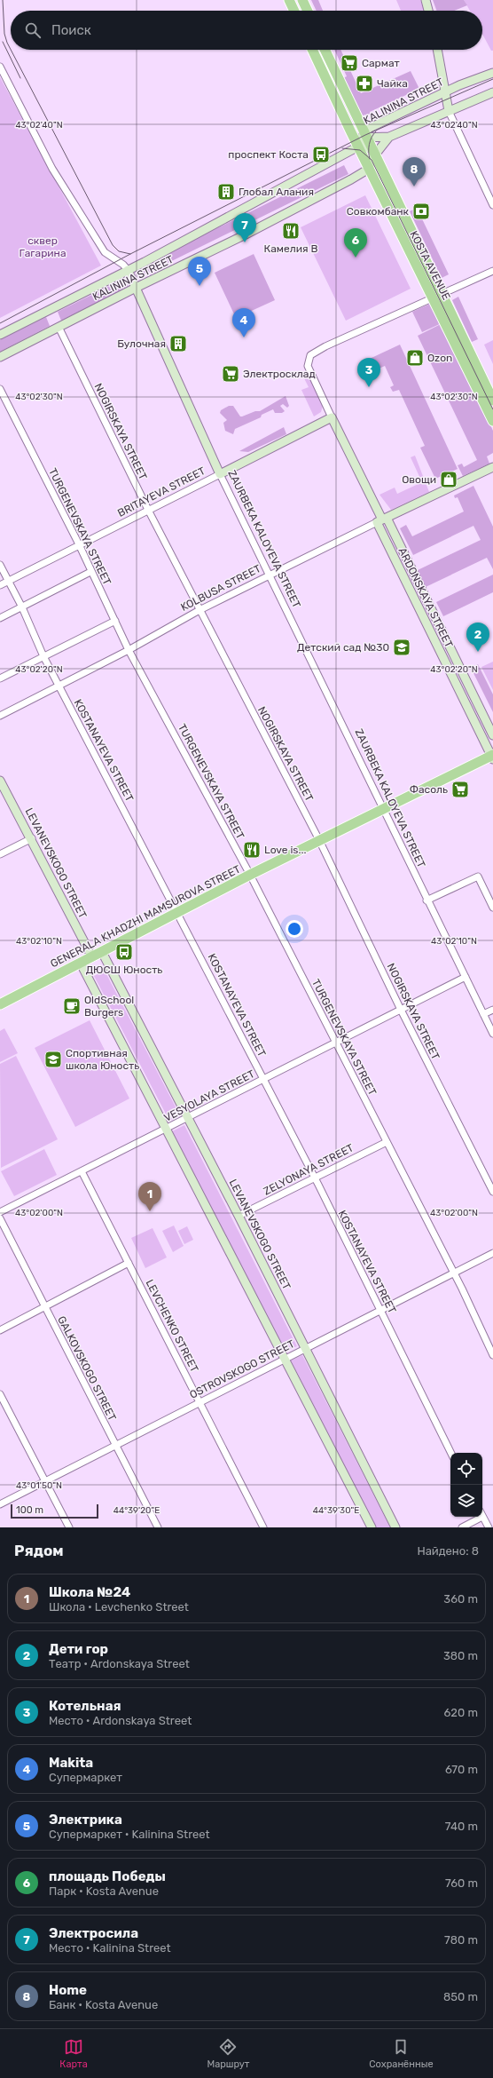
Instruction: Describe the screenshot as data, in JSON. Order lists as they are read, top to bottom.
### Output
{
  "streets": {
    "main road": ["KOSTA AVENUE", "GENERALA KHADZHI MAMSUROVA STREET"],
    "street": [
      "KALININA STREET",
      "NOGIRSKAYA STREET",
      "BRITAYEVA STREET",
      "TURGENEVSKAYA STREET",
      "ZAURBEKA KALOYEVA STREET",
      "KOLBUSA STREET",
      "ARDONSKAYA STREET",
      "KOSTANAYEVA STREET",
      "LEVANEVSKOGO STREET",
      "VESYOLAYA STREET",
      "ZELYONAYA STREET",
      "LEVCHENKO STREET",
      "GALKOVSKOGO STREET",
      "OSTROVSKOGO STREET"
    ]
  },
  "crossings": [
    ["KALININA STREET", "KOSTA AVENUE"],
    ["KALININA STREET", "NOGIRSKAYA STREET"],
    ["KALININA STREET", "ZAURBEKA KALOYEVA STREET"],
    ["KOSTA AVENUE", "ARDONSKAYA STREET"],
    ["NOGIRSKAYA STREET", "BRITAYEVA STREET"],
    ["NOGIRSKAYA STREET", "KOLBUSA STREET"],
    ["NOGIRSKAYA STREET", "GENERALA KHADZHI MAMSUROVA STREET"],
    ["NOGIRSKAYA STREET", "VESYOLAYA STREET"],
    ["BRITAYEVA STREET", "TURGENEVSKAYA STREET"],
    ["BRITAYEVA STREET", "ZAURBEKA KALOYEVA STREET"],
    ["BRITAYEVA STREET", "ARDONSKAYA STREET"],
    ["BRITAYEVA STREET", "KOSTANAYEVA STREET"],
    ["TURGENEVSKAYA STREET", "KOLBUSA STREET"],
    ["TURGENEVSKAYA STREET", "GENERALA KHADZHI MAMSUROVA STREET"],
    ["TURGENEVSKAYA STREET", "VESYOLAYA STREET"],
    ["TURGENEVSKAYA STREET", "ZELYONAYA STREET"],
    ["TURGENEVSKAYA STREET", "OSTROVSKOGO STREET"],
    ["ZAURBEKA KALOYEVA STREET", "KOLBUSA STREET"],
    ["ZAURBEKA KALOYEVA STREET", "GENERALA KHADZHI MAMSUROVA STREET"],
    ["ZAURBEKA KALOYEVA STREET", "VESYOLAYA STREET"],
    ["KOLBUSA STREET", "ARDONSKAYA STREET"],
    ["KOLBUSA STREET", "KOSTANAYEVA STREET"],
    ["ARDONSKAYA STREET", "GENERALA KHADZHI MAMSUROVA STREET"],
    ["KOSTANAYEVA STREET", "GENERALA KHADZHI MAMSUROVA STREET"],
    ["KOSTANAYEVA STREET", "VESYOLAYA STREET"],
    ["KOSTANAYEVA STREET", "ZELYONAYA STREET"],
    ["KOSTANAYEVA STREET", "OSTROVSKOGO STREET"],
    ["LEVANEVSKOGO STREET", "GENERALA KHADZHI MAMSUROVA STREET"],
    ["LEVANEVSKOGO STREET", "VESYOLAYA STREET"],
    ["LEVANEVSKOGO STREET", "ZELYONAYA STREET"],
    ["LEVANEVSKOGO STREET", "OSTROVSKOGO STREET"],
    ["VESYOLAYA STREET", "LEVCHENKO STREET"],
    ["LEVCHENKO STREET", "OSTROVSKOGO STREET"],
    ["GALKOVSKOGO STREET", "OSTROVSKOGO STREET"]
  ],
  "parks": ["сквер Гагарина"],
  "places": {
    "supermarket": ["Сармат", "Электросклад", "Фасоль"],
    "pharmacy": ["Чайка"],
    "bus stop": ["проспект Коста", "ДЮСШ Юность"],
    "building": ["Глобал Алания", "Булочная"],
    "bank": ["Совкомбанк"],
    "restaurant": ["Камелия В", "Love is..."],
    "shop": ["Ozon", "Овощи"],
    "school or university": ["Детский сад №30", "Спортивная школа Юность"],
    "cafe": ["OldSchool Burgers"]
  },
  "scale_bar": "100 m",
  "page": {
    "search": "Поиск",
    "pins": [
      "8",
      "7",
      "6",
      "5",
      "4",
      "3",
      "2",
      "1"
    ],
    "scale": "100 m",
    "heading": ["Рядом", "Найдено: 8"],
    "list": [
      {
        "mark": "1",
        "name": "Школа №24",
        "note": "Школа · Levchenko Street",
        "value": "360 m"
      },
      {
        "mark": "2",
        "name": "Дети гор",
        "note": "Театр · Ardonskaya Street",
        "value": "380 m"
      },
      {
        "mark": "3",
        "name": "Котельная",
        "note": "Место · Ardonskaya Street",
        "value": "620 m"
      },
      {
        "mark": "4",
        "name": "Makita",
        "note": "Супермаркет",
        "value": "670 m"
      },
      {
        "mark": "5",
        "name": "Электрика",
        "note": "Супермаркет · Kalinina Street",
        "value": "740 m"
      },
      {
        "mark": "6",
        "name": "площадь Победы",
        "note": "Парк · Kosta Avenue",
        "value": "760 m"
      },
      {
        "mark": "7",
        "name": "Электросила",
        "note": "Место · Kalinina Street",
        "value": "780 m"
      },
      {
        "mark": "8",
        "name": "Home",
        "note": "Банк · Kosta Avenue",
        "value": "850 m"
      }
    ],
    "nav": ["Карта", "Маршрут", "Сохранённые"]
  },
  "coordinates": [
    "43°02'40\"N",
    "43°02'30\"N",
    "43°02'20\"N",
    "43°02'10\"N",
    "43°02'00\"N",
    "43°01'50\"N",
    "44°39'20\"E",
    "44°39'30\"E"
  ]
}
